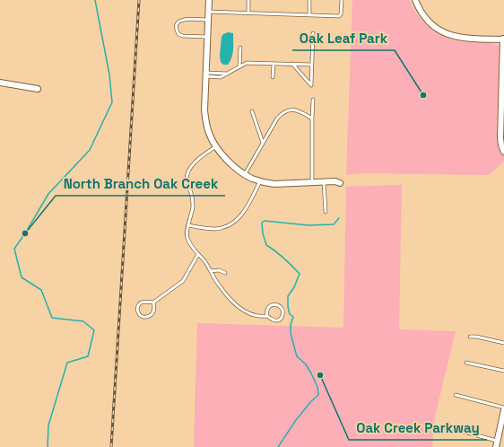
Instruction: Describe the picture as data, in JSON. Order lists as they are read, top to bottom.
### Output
{
  "places": ["Oak Leaf Park", "North Branch Oak Creek", "Oak Creek Parkway"]
}
